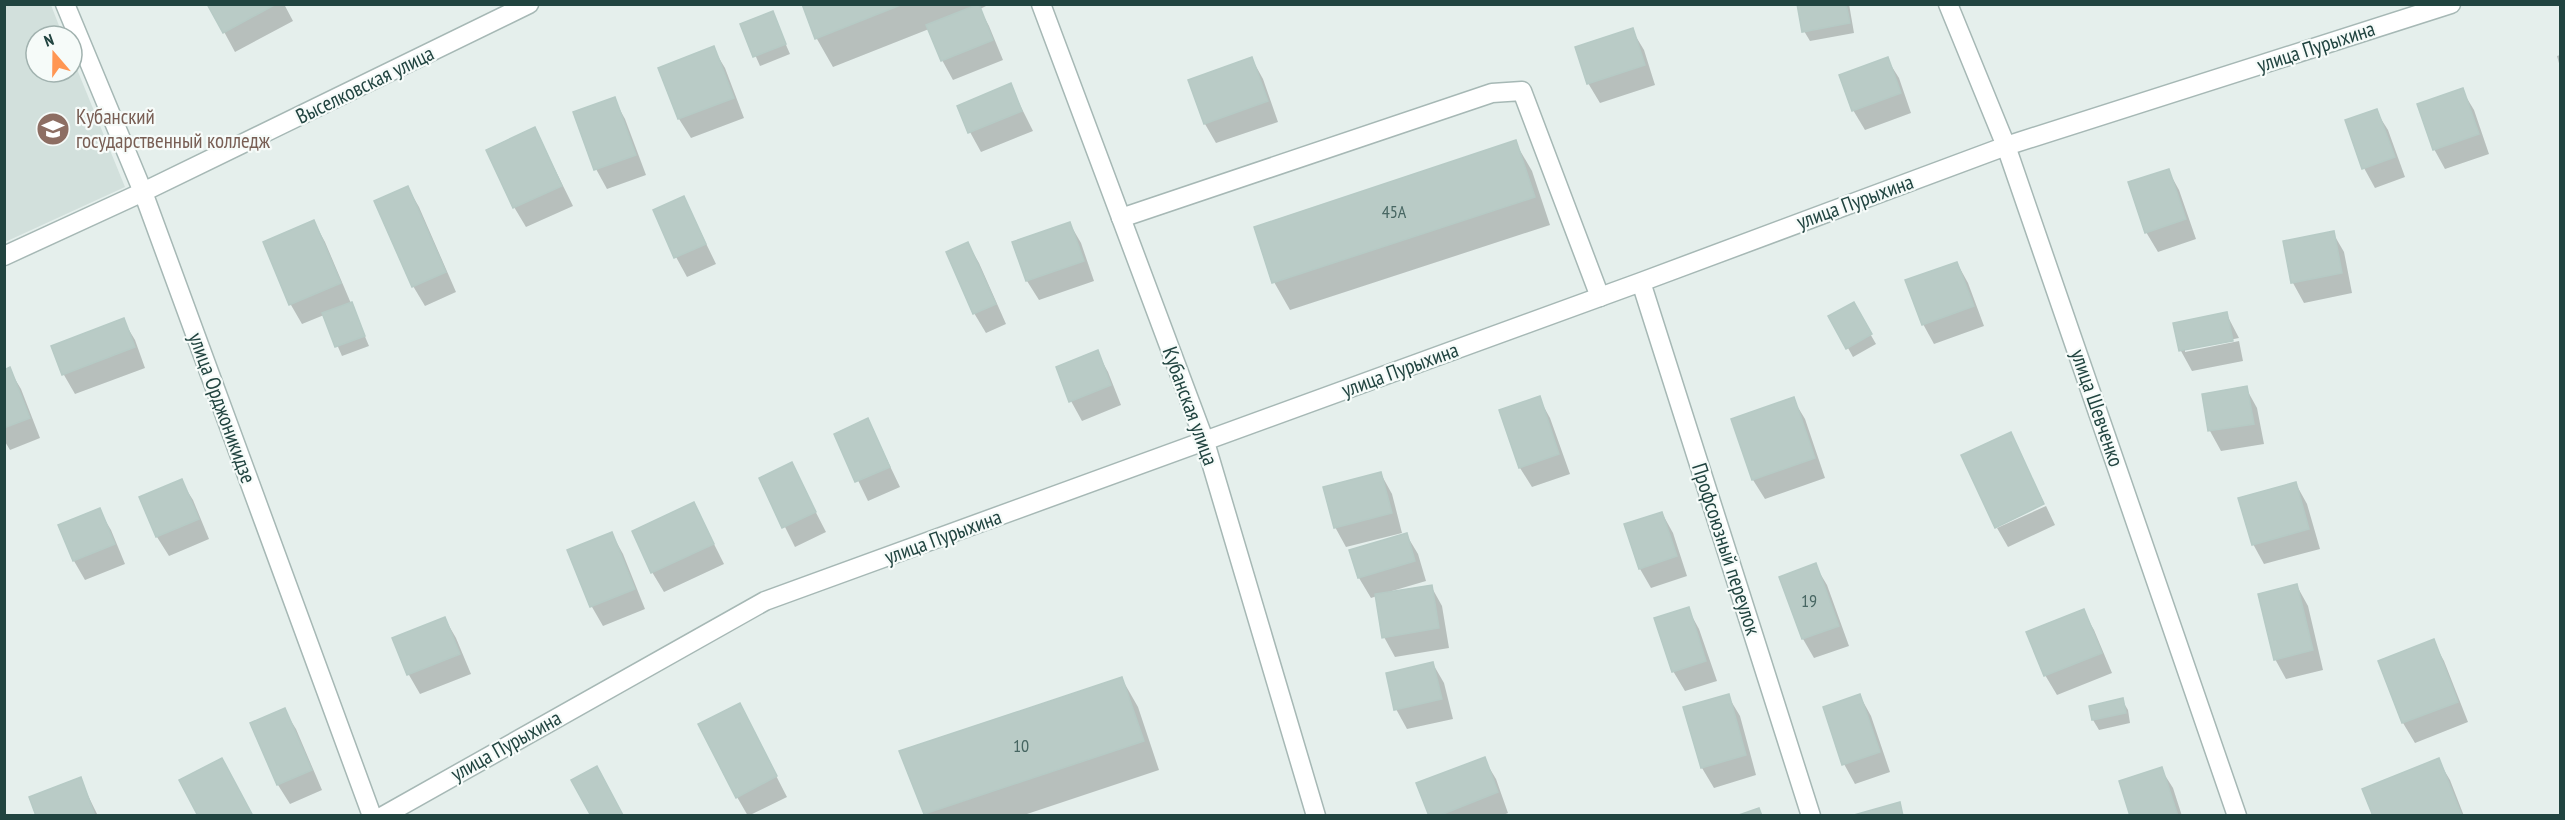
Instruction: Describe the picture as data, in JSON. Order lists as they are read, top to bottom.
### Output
{
  "streets": {
    "street": [
      "улица Пурыхина",
      "Выселковская улица",
      "Кубанская улица",
      "улица Орджоникидзе",
      "улица Шевченко",
      "Профсоюзный переулок"
    ]
  },
  "crossings": [
    ["улица Пурыхина", "Кубанская улица"],
    ["улица Пурыхина", "улица Шевченко"],
    ["улица Пурыхина", "Профсоюзный переулок"],
    ["Выселковская улица", "улица Орджоникидзе"]
  ],
  "places": {
    "school or university": ["Кубанский государственный колледж"]
  },
  "house_numbers": ["45А", "19", "10"],
  "north": "top"
}
